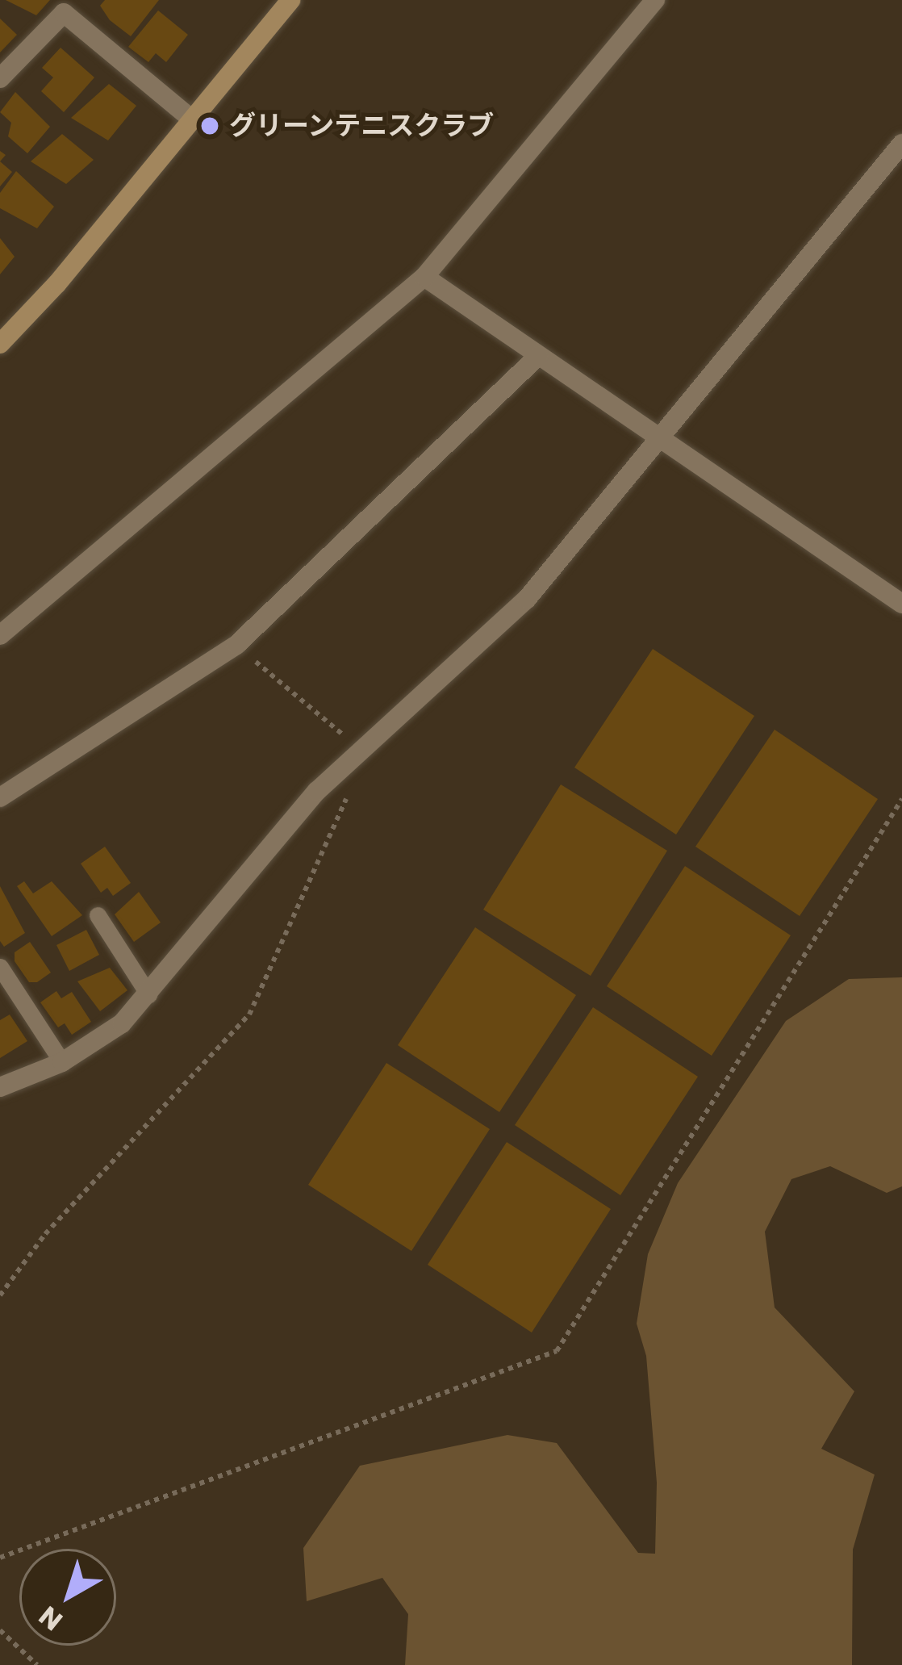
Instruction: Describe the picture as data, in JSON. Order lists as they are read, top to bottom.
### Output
{
  "places": ["グリーンテニスクラブ"],
  "north": "bottom left"
}
